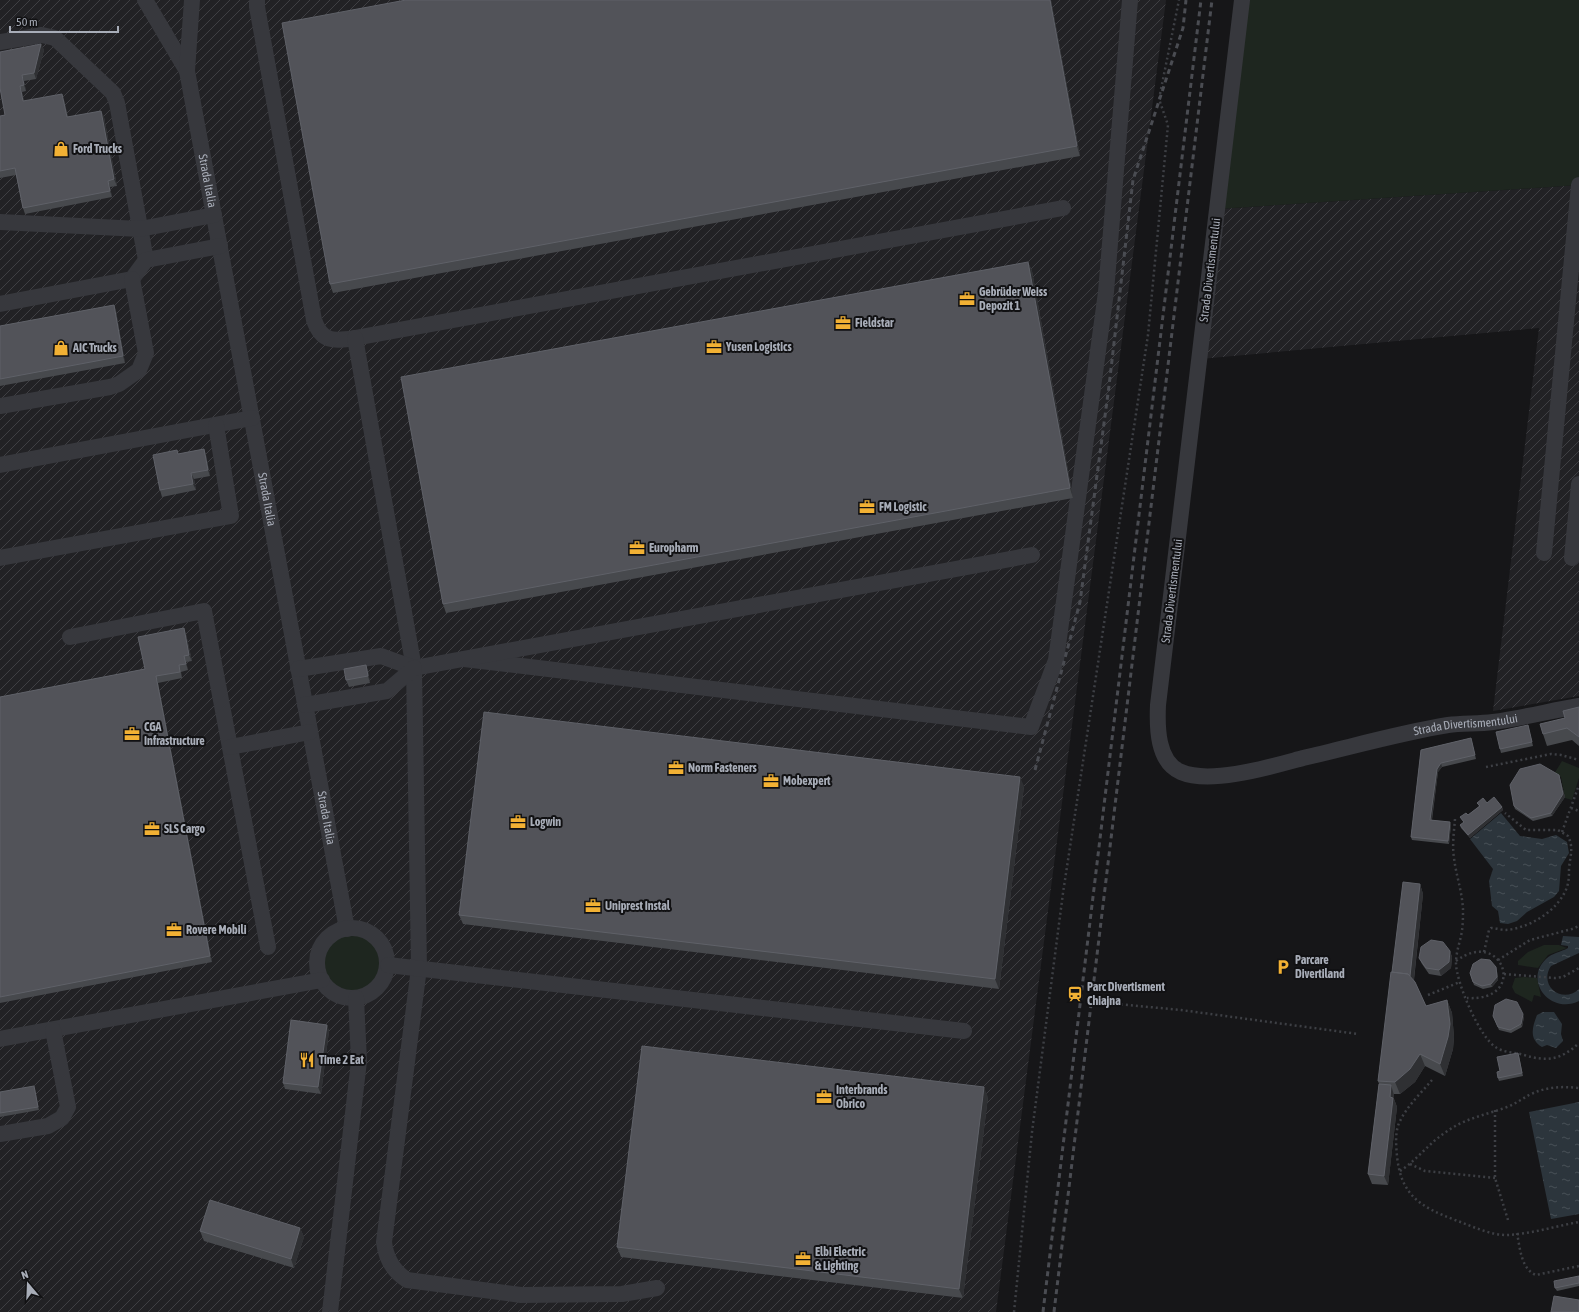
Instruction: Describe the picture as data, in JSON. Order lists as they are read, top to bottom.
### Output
{
  "streets": {
    "street": ["Strada Italia", "Strada Divertismentului"]
  },
  "places": {
    "shop": ["Ford Trucks", "AIC Trucks"],
    "office": [
      "Gebrüder Weiss Depozit 1",
      "Fieldstar",
      "Yusen Logistics",
      "FM Logistic",
      "Europharm",
      "CGA Infrastructure",
      "Norm Fasteners",
      "Mobexpert",
      "Logwin",
      "SLS Cargo",
      "Uniprest Instal",
      "Rovere Mobili",
      "Interbrands Obrico",
      "Elbi Electric & Lighting"
    ],
    "parking": ["Parcare Divertiland"],
    "station": ["Parc Divertisment Chiajna"],
    "restaurant": ["Time 2 Eat"]
  },
  "scale_bar": "50 m",
  "north": "top"
}
